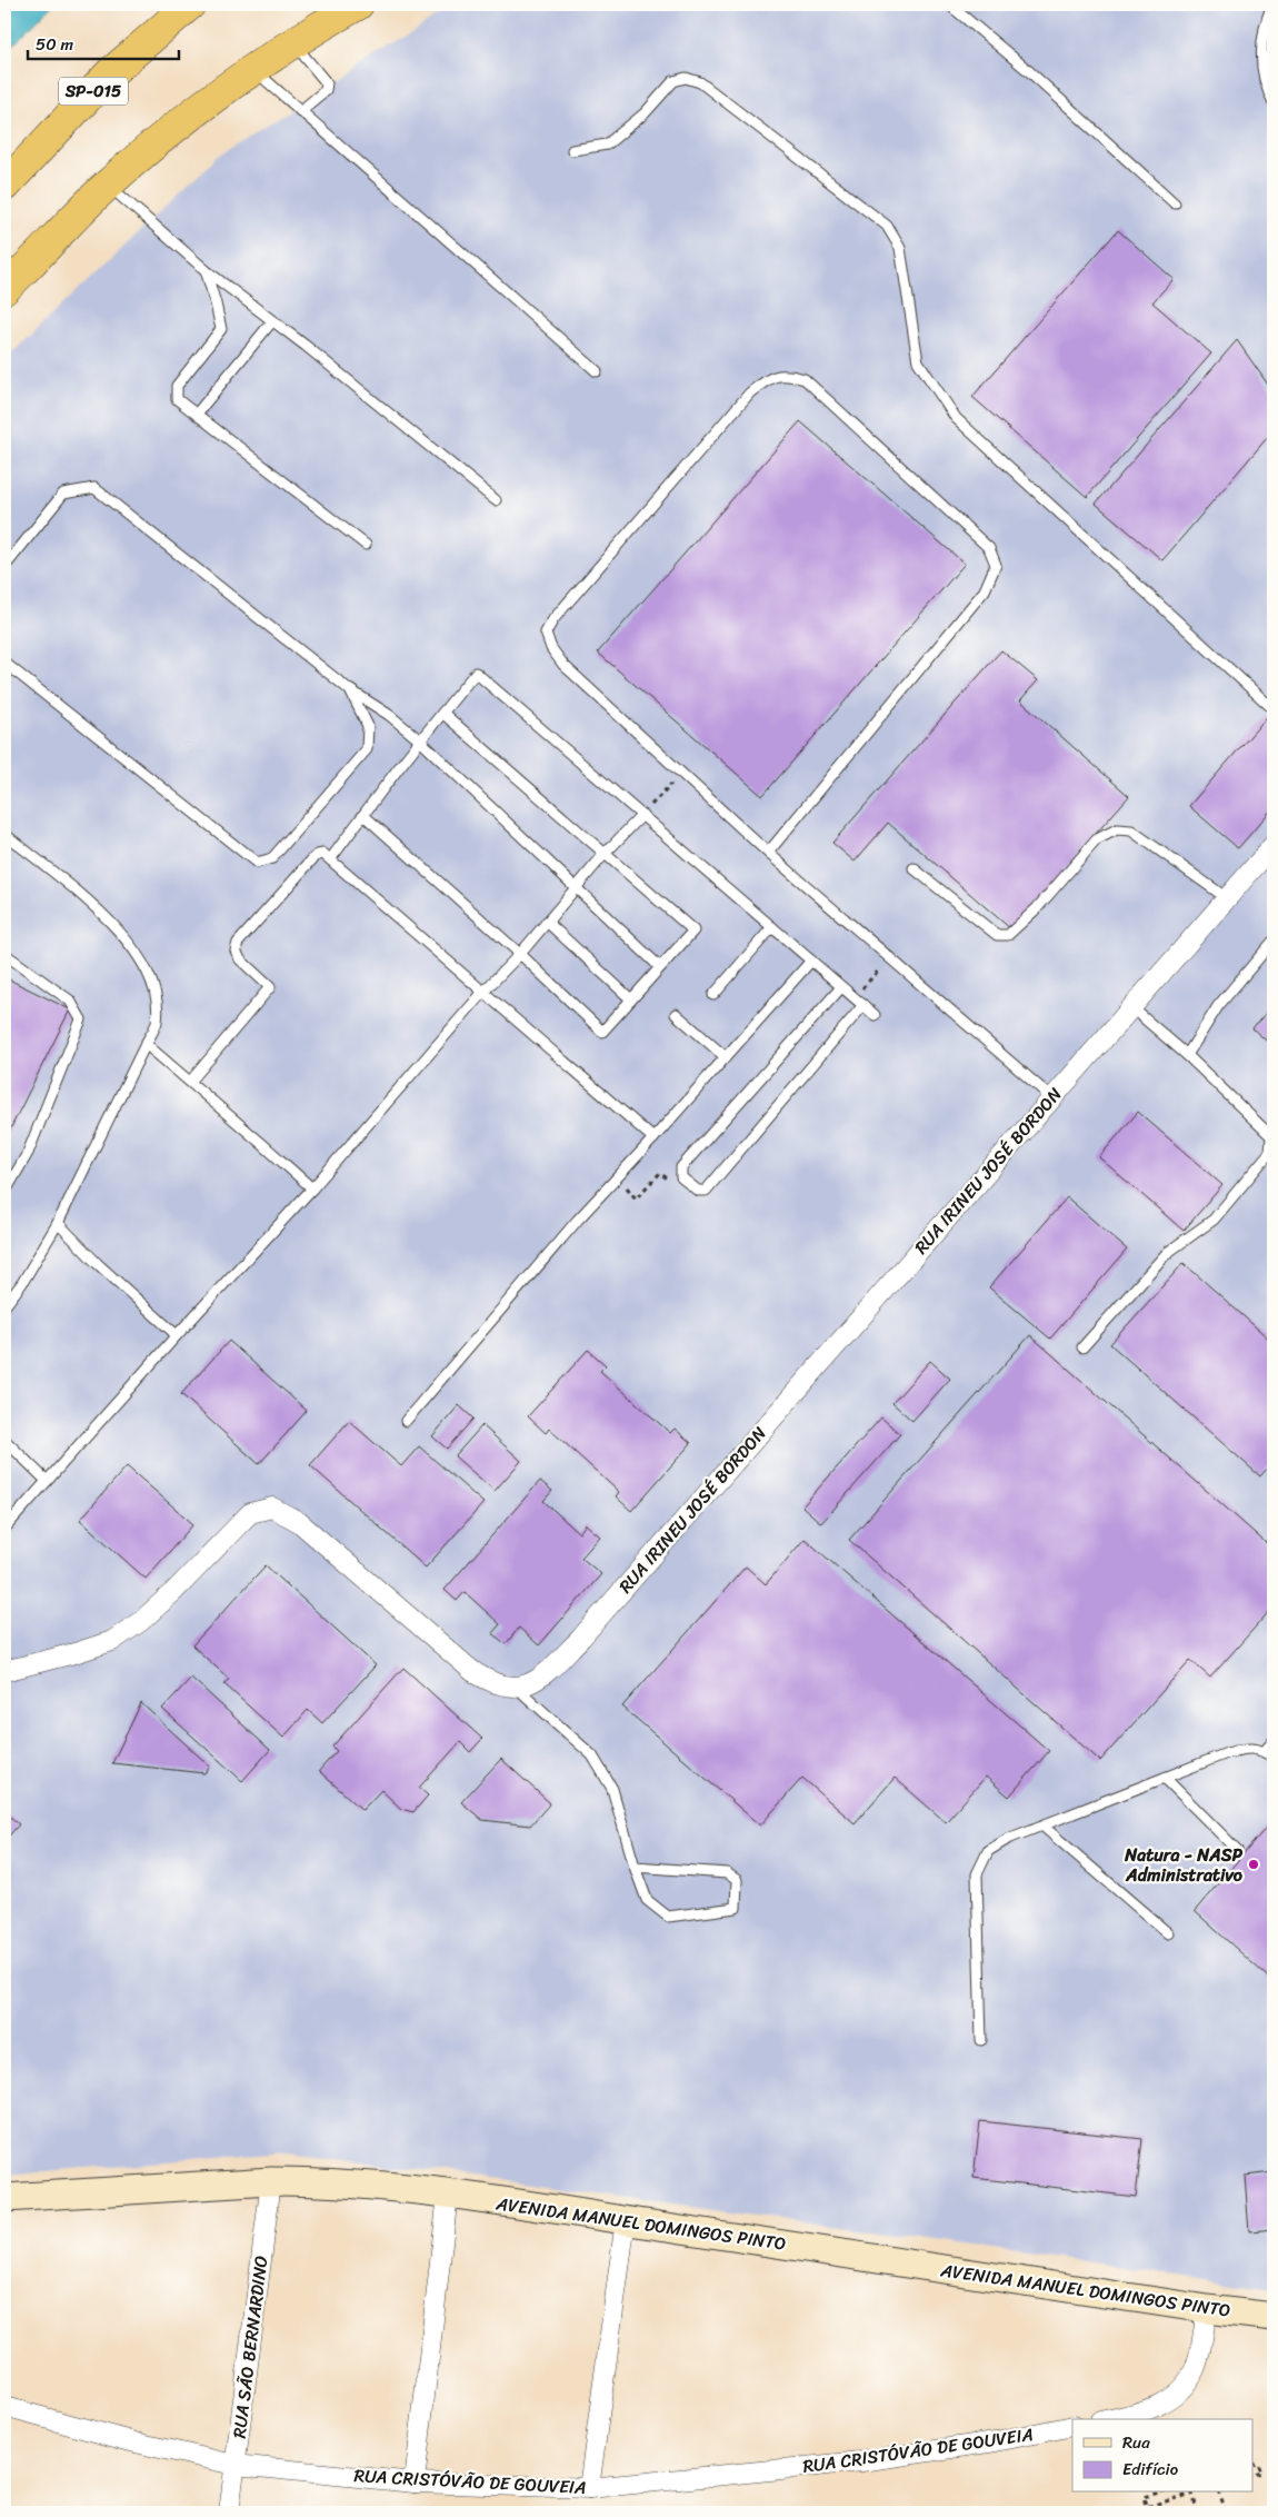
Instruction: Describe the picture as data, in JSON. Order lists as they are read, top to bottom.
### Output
{
  "streets": {
    "highway": ["SP-015"],
    "street": [
      "RUA IRINEU JOSÉ BORDON",
      "AVENIDA MANUEL DOMINGOS PINTO",
      "RUA SÃO BERNARDINO",
      "RUA CRISTÓVÃO DE GOUVEIA"
    ]
  },
  "crossings": [
    ["AVENIDA MANUEL DOMINGOS PINTO", "RUA SÃO BERNARDINO"],
    ["RUA SÃO BERNARDINO", "RUA CRISTÓVÃO DE GOUVEIA"]
  ],
  "places": ["Natura - NASP Administrativo"],
  "legend": ["Rua", "Edifício"],
  "scale_bar": "50 m"
}
